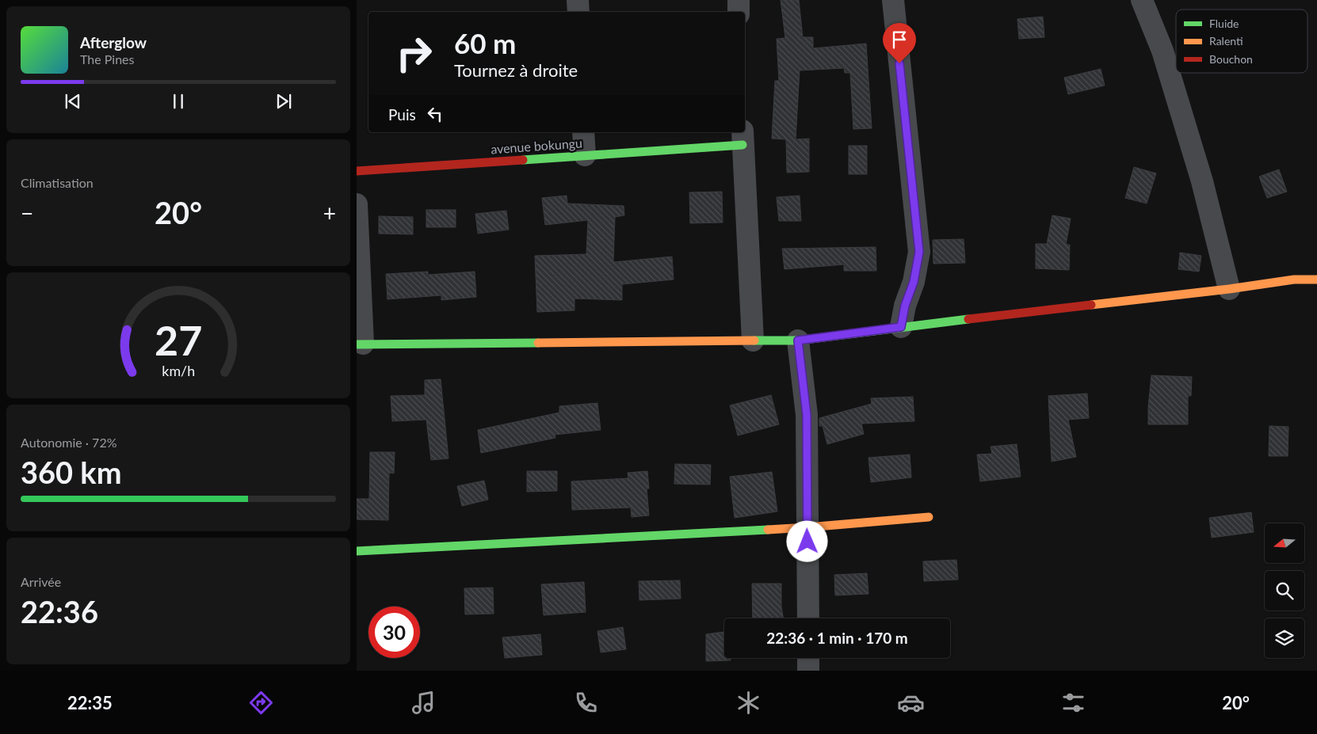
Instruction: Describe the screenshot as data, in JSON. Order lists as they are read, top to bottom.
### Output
{
  "streets": {
    "street": ["avenue bokungu"]
  },
  "legend": ["Fluide", "Ralenti", "Bouchon"],
  "north": "left",
  "page": {
    "turn": ["60 m", "Tournez à droite"],
    "song": ["Afterglow", "The Pines"],
    "then": "Puis",
    "tile": [
      "Climatisation",
      ["Autonomie · 72%", "360 km"],
      ["Arrivée", "22:36"]
    ],
    "heat": ["−", "20°", "+"],
    "limit": "30",
    "trip": "22:36 · 1 min · 170 m",
    "tabs": ["22:35", "20°"],
    "gauge": ["27", "km/h"]
  }
}
